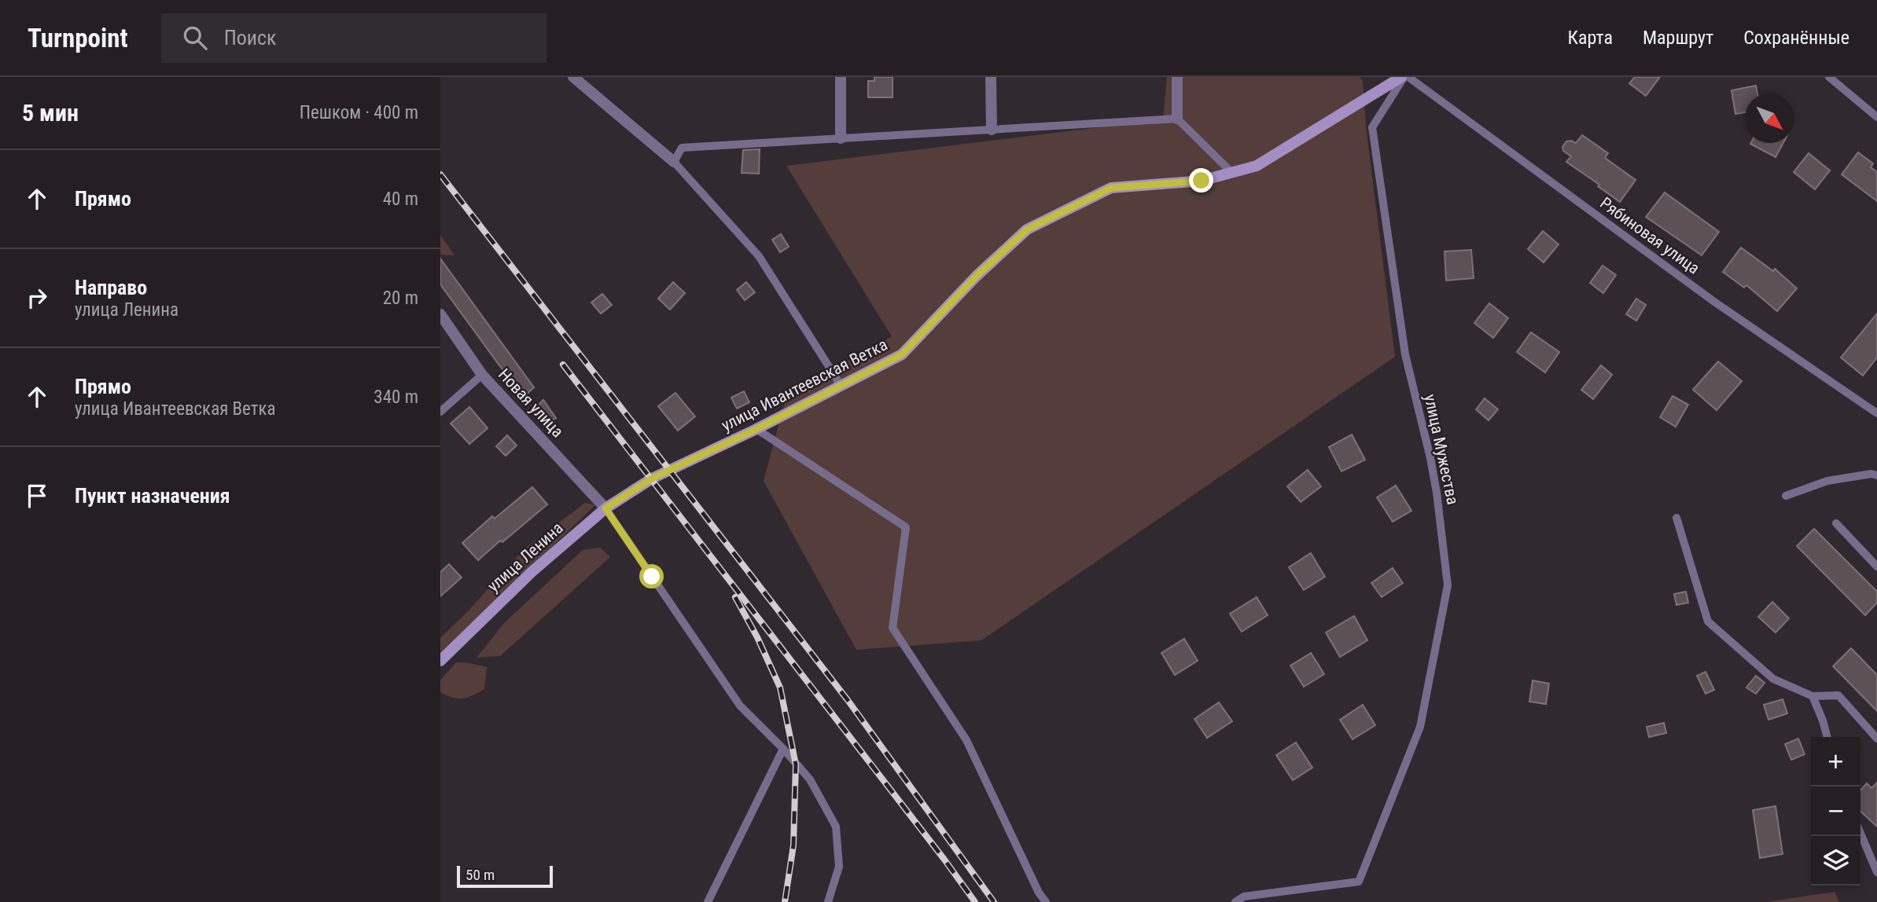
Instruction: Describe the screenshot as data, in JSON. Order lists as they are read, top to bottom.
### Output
{
  "streets": {
    "main road": ["улица Ивантеевская Ветка", "улица Ленина"],
    "street": ["Новая улица"],
    "lane": ["Рябиновая улица", "улица Мужества"]
  },
  "crossings": [
    ["улица Ивантеевская Ветка", "улица Мужества"],
    ["улица Ивантеевская Ветка", "улица Ленина"],
    ["Новая улица", "улица Ленина"]
  ],
  "scale_bar": "50 m",
  "north": "bottom right",
  "page": {
    "header": "Turnpoint",
    "search": "Поиск",
    "nav": ["Карта", "Маршрут", "Сохранённые"],
    "heading": ["5 мин", "Пешком · 400 m"],
    "list": [
      ["Прямо", "40 m"],
      ["Направо", "улица Ленина", "20 m"],
      ["Прямо", "улица Ивантеевская Ветка", "340 m"],
      "Пункт назначения"
    ],
    "map_buttons": ["+", "−"],
    "scale": "50 m"
  }
}
